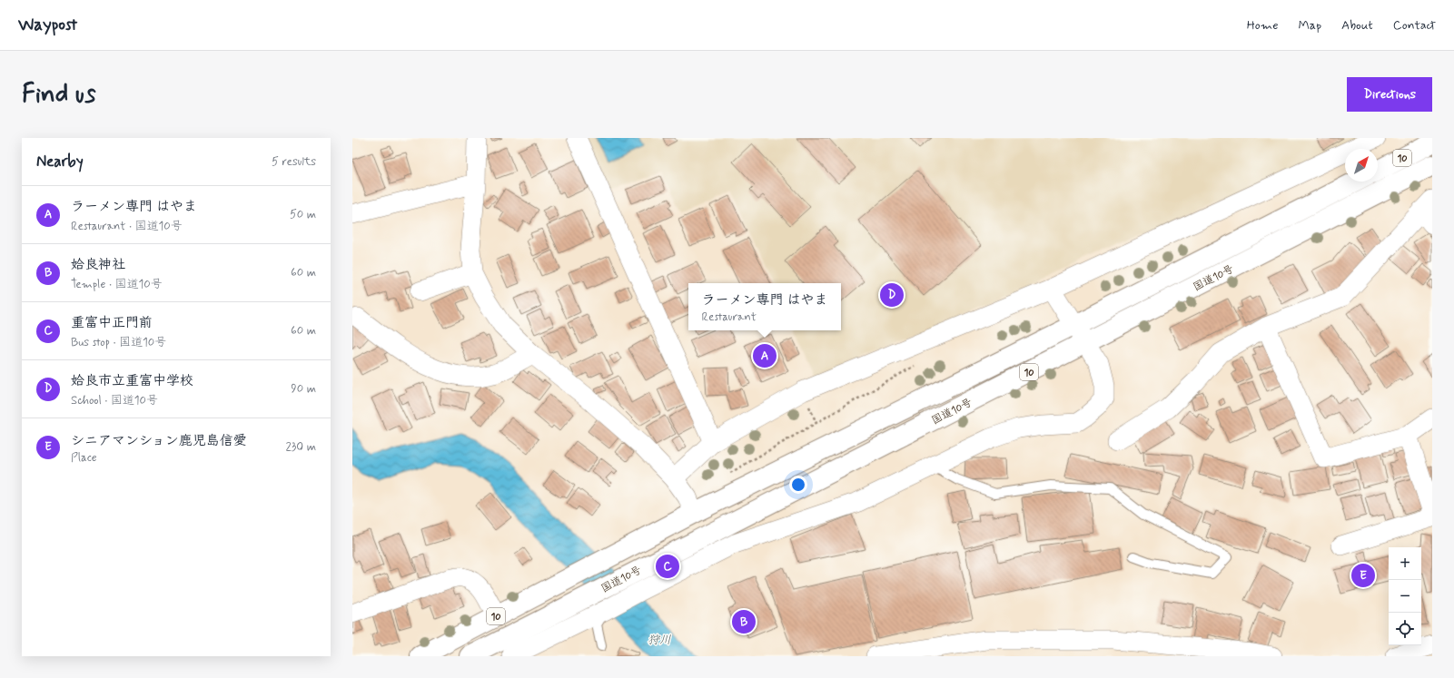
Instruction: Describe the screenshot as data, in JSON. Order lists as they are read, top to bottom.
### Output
{
  "streets": {
    "highway": ["10", "国道10号"]
  },
  "water": ["狩川"],
  "north": "top right",
  "page": {
    "header": "Waypost",
    "nav": [
      "Home",
      "Map",
      "About",
      "Contact"
    ],
    "buttons": "Directions",
    "title": "Find us",
    "heading": ["Nearby", "5 results"],
    "list": [
      {
        "mark": "A",
        "name": "ラーメン専門 はやま",
        "note": "Restaurant · 国道10号",
        "value": "50 m"
      },
      {
        "mark": "B",
        "name": "姶良神社",
        "note": "Temple · 国道10号",
        "value": "60 m"
      },
      {
        "mark": "C",
        "name": "重富中正門前",
        "note": "Bus stop · 国道10号",
        "value": "60 m"
      },
      {
        "mark": "D",
        "name": "姶良市立重富中学校",
        "note": "School · 国道10号",
        "value": "90 m"
      },
      {
        "mark": "E",
        "name": "シニアマンション鹿児島信愛",
        "note": "Place",
        "value": "230 m"
      }
    ],
    "pins": [
      "D",
      "A",
      "C",
      "E",
      "B"
    ],
    "popup": ["ラーメン専門 はやま", "Restaurant"],
    "map_buttons": ["+", "−"]
  }
}
